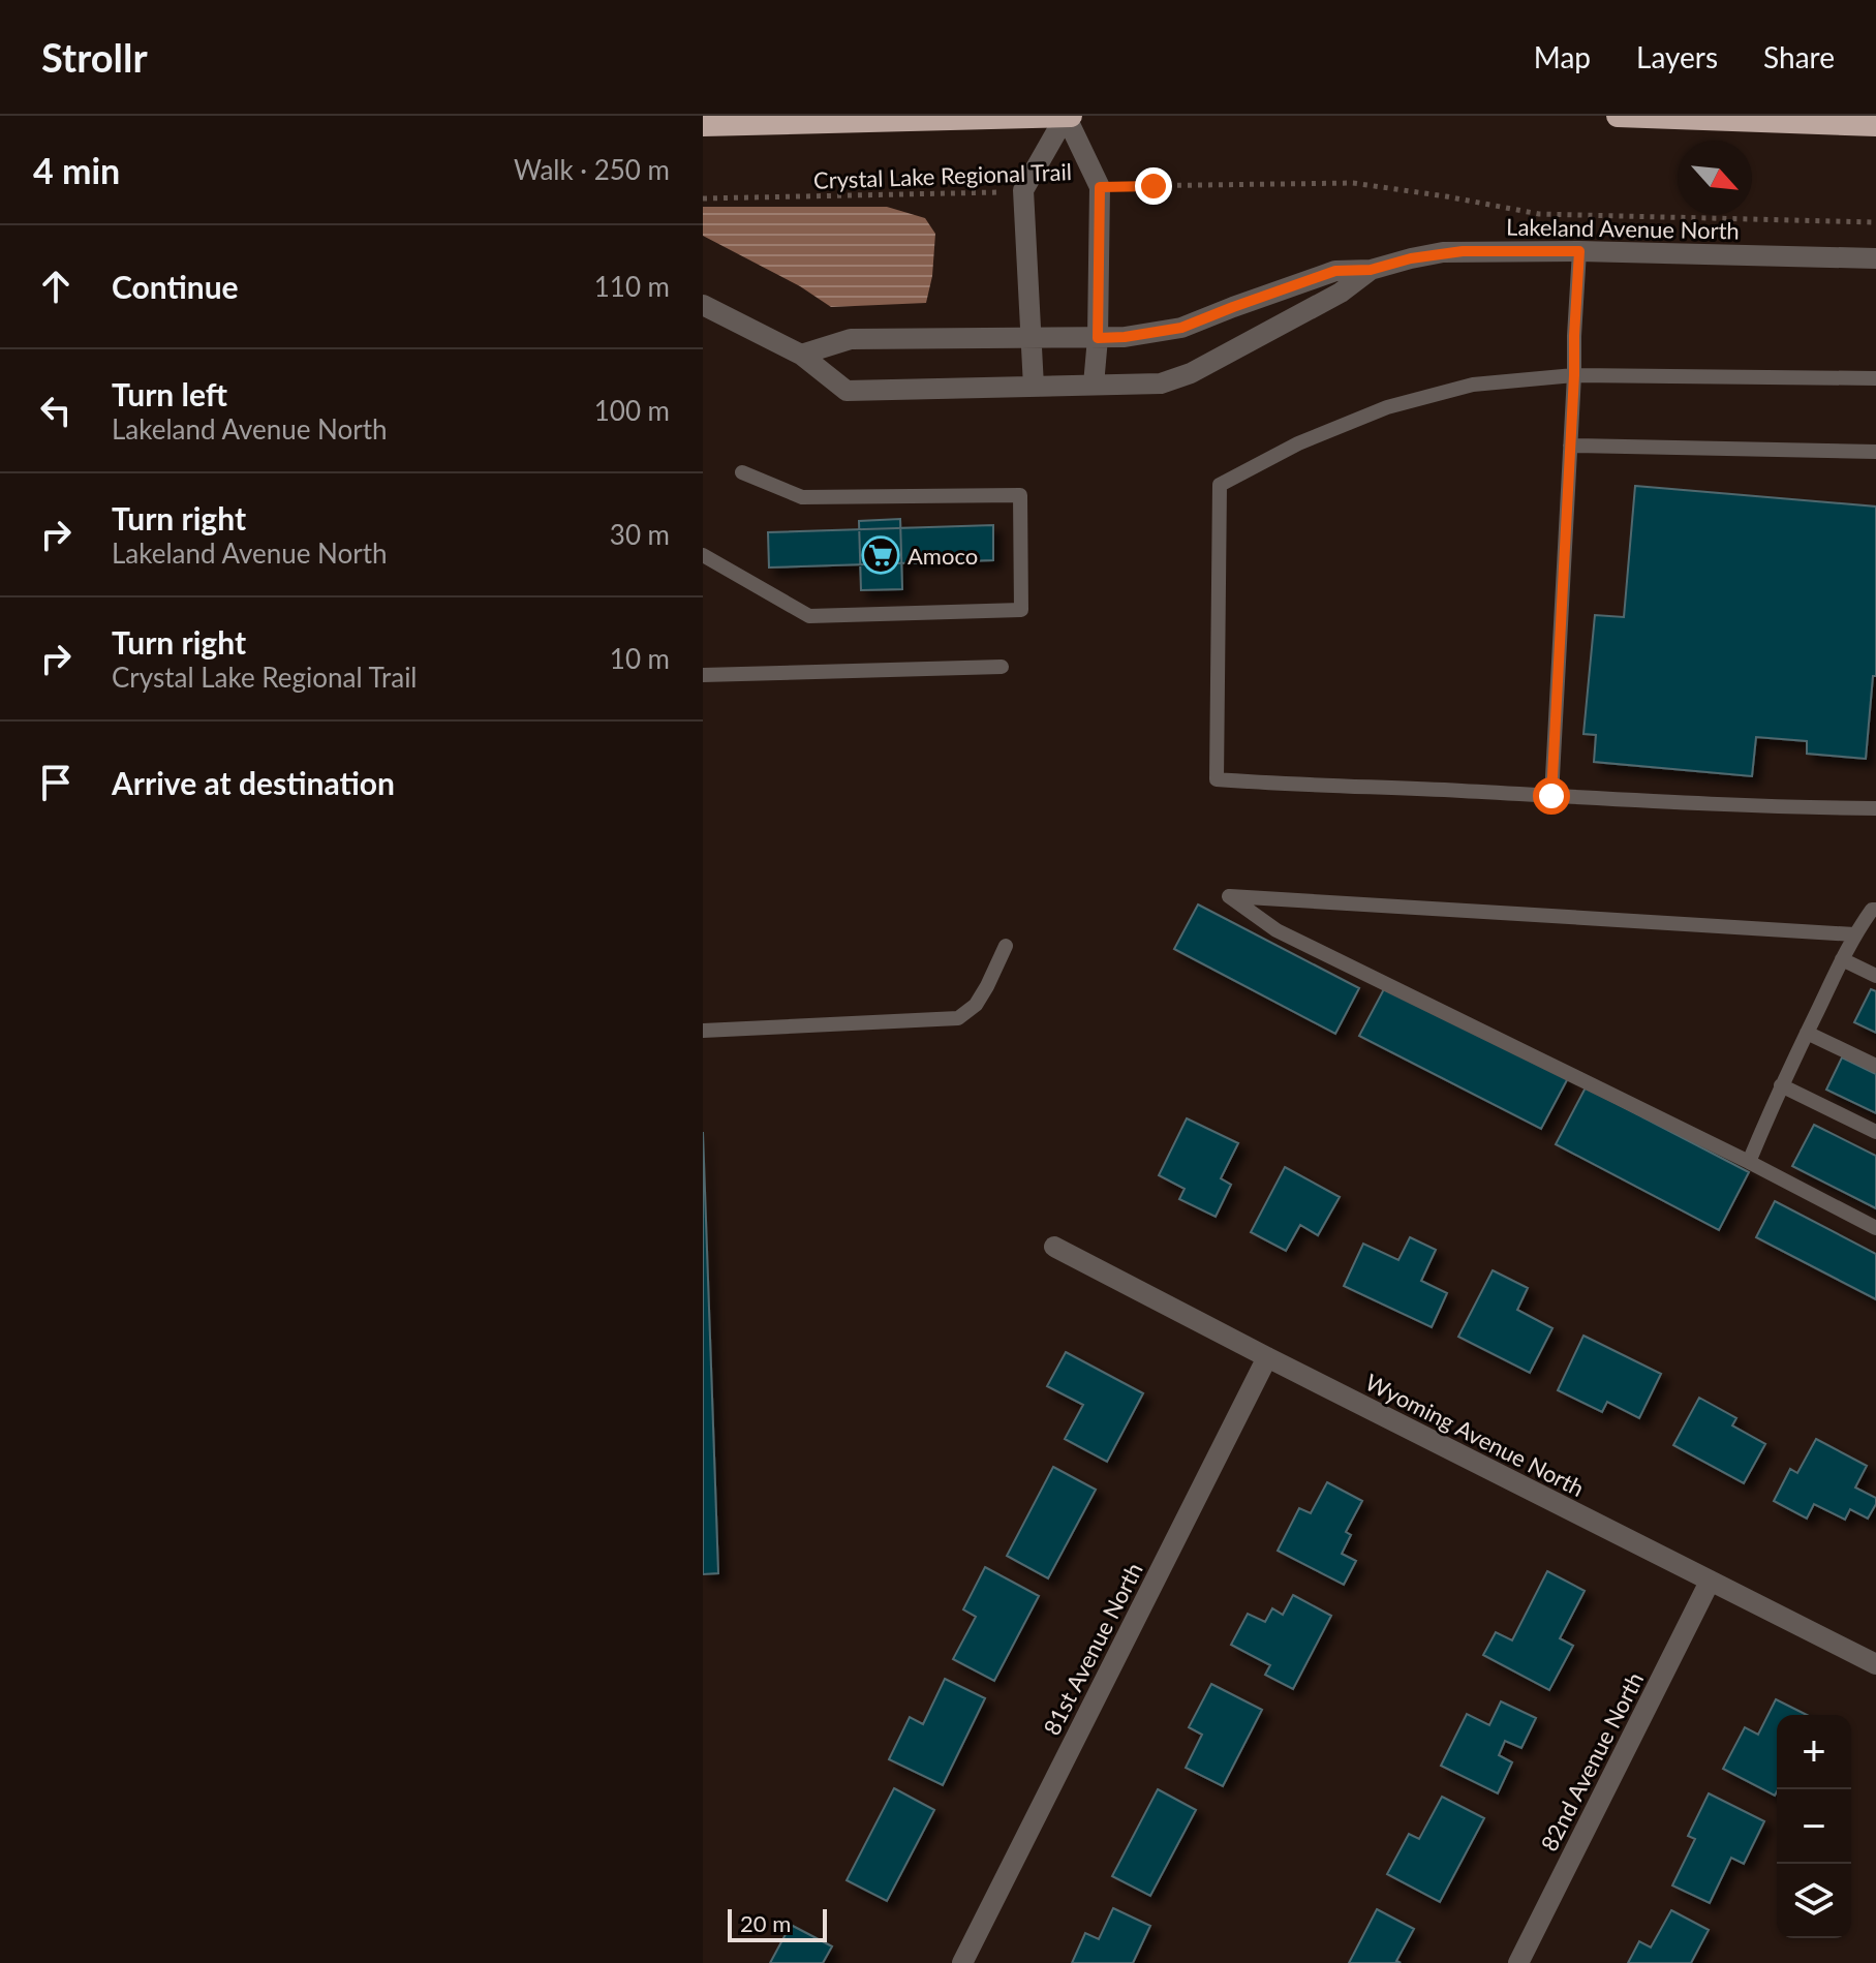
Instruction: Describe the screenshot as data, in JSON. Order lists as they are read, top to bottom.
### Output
{
  "streets": {
    "street": [
      "Lakeland Avenue North",
      "Wyoming Avenue North",
      "81st Avenue North",
      "82nd Avenue North"
    ],
    "path": ["Crystal Lake Regional Trail"]
  },
  "crossings": [
    ["Wyoming Avenue North", "81st Avenue North"],
    ["Wyoming Avenue North", "82nd Avenue North"]
  ],
  "places": {
    "supermarket": ["Amoco"]
  },
  "scale_bar": "20 m",
  "north": "bottom right",
  "page": {
    "header": "Strollr",
    "nav": ["Map", "Layers", "Share"],
    "heading": ["4 min", "Walk · 250 m"],
    "list": [
      ["Continue", "110 m"],
      ["Turn left", "Lakeland Avenue North", "100 m"],
      ["Turn right", "Lakeland Avenue North", "30 m"],
      ["Turn right", "Crystal Lake Regional Trail", "10 m"],
      "Arrive at destination"
    ],
    "map_buttons": ["+", "−"],
    "scale": "20 m"
  }
}
